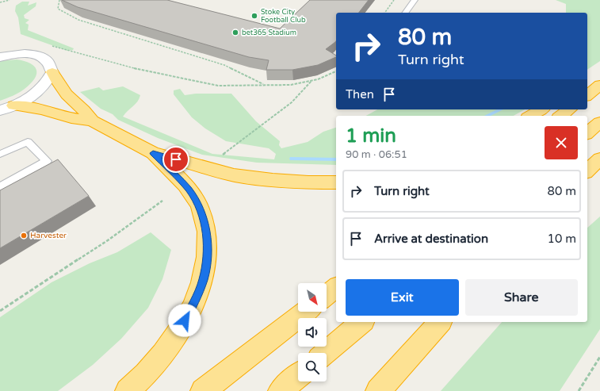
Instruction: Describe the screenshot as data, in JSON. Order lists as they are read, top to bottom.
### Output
{
  "places": ["Stoke City Football Club", "bet365 Stadium", "Harvester"],
  "north": "bottom right",
  "page": {
    "turn": ["80 m", "Turn right"],
    "then": "Then",
    "heading": ["1 min", "90 m · 06:51"],
    "list": [
      {
        "name": "Turn right",
        "value": "80 m"
      },
      {
        "name": "Arrive at destination",
        "value": "10 m"
      }
    ],
    "buttons": ["Exit", "Share"]
  }
}
